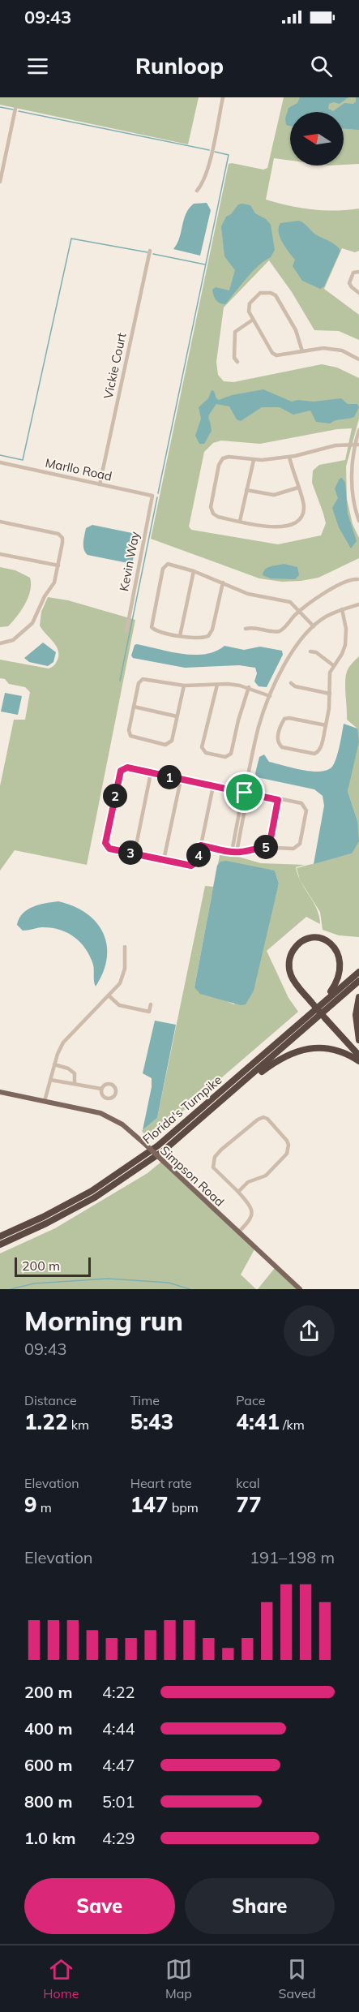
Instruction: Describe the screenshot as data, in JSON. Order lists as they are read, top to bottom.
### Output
{
  "streets": {
    "highway": ["Florida's Turnpike"],
    "main road": ["Simpson Road"],
    "street": ["Vickie Court", "Marllo Road", "Kevin Way"]
  },
  "crossings": [
    ["Vickie Court", "Marllo Road"],
    ["Marllo Road", "Kevin Way"]
  ],
  "scale_bar": "200 m",
  "north": "left",
  "page": {
    "status": "09:43",
    "header": "Runloop",
    "pins": [
      "1",
      "2",
      "5",
      "3",
      "4"
    ],
    "scale": "200 m",
    "heading": ["Morning run", "09:43"],
    "stats": [
      ["Distance", "1.22 km"],
      ["Time", "5:43"],
      ["Pace", "4:41 /km"],
      ["Elevation", "9 m"],
      ["Heart rate", "147 bpm"],
      ["kcal", "77"]
    ],
    "chart": ["Elevation", "191–198 m"],
    "list": [
      {
        "name": "200 m",
        "note": "4:22"
      },
      {
        "name": "400 m",
        "note": "4:44"
      },
      {
        "name": "600 m",
        "note": "4:47"
      },
      {
        "name": "800 m",
        "note": "5:01"
      },
      {
        "name": "1.0 km",
        "note": "4:29"
      }
    ],
    "buttons": ["Save", "Share"],
    "tabs": ["Home", "Map", "Saved"]
  }
}
